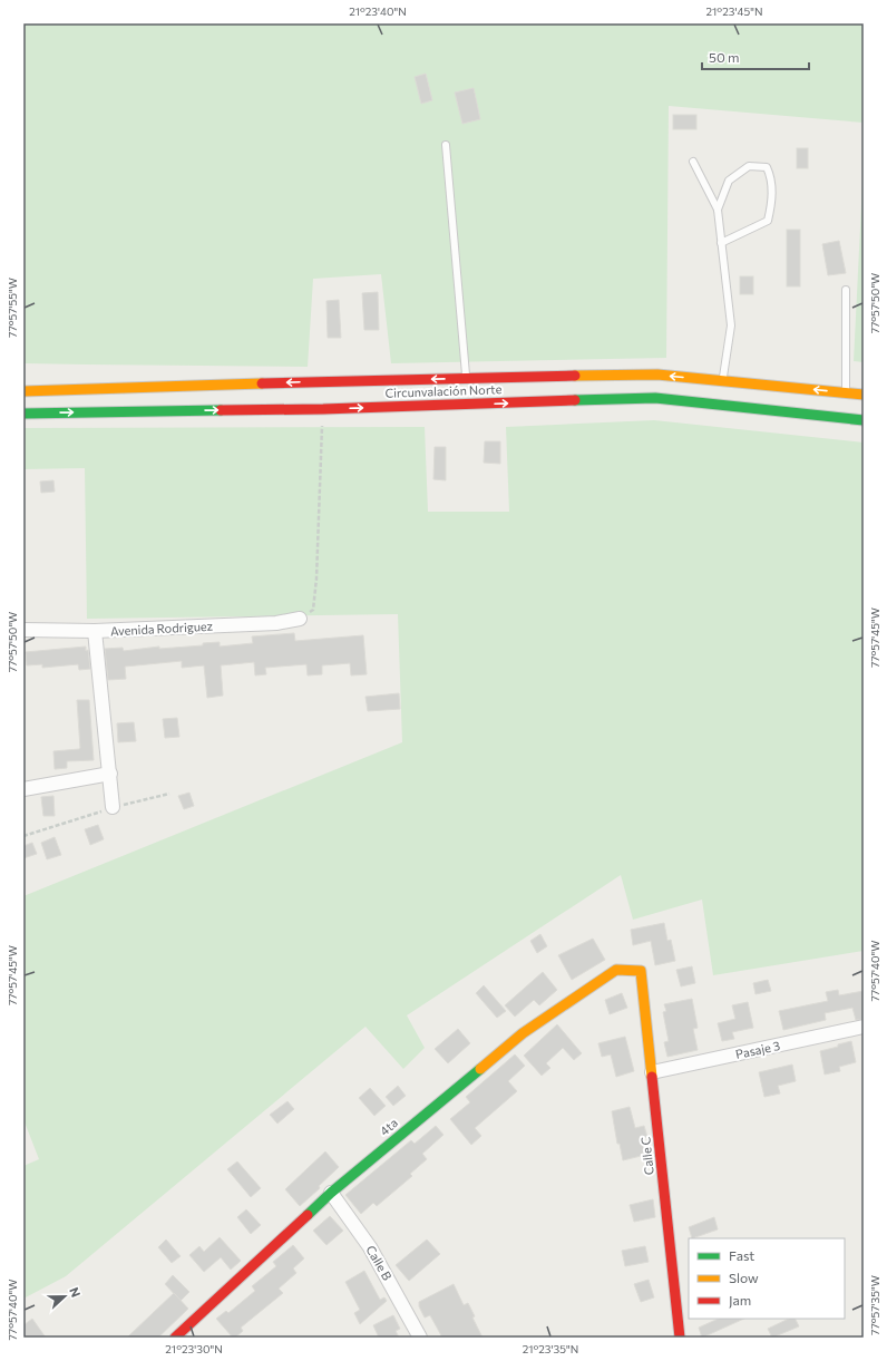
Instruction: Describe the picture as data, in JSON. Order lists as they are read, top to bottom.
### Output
{
  "streets": {
    "main road": ["Circunvalación Norte", "4ta", "Calle C"],
    "street": ["Avenida Rodriguez", "Pasaje 3", "Calle B"]
  },
  "crossings": [
    ["Pasaje 3", "Calle C"],
    ["4ta", "Calle C"],
    ["4ta", "Calle B"]
  ],
  "legend": ["Fast", "Slow", "Jam"],
  "scale_bar": "50 m",
  "north": "right",
  "coordinates": [
    "21°23'40\"N",
    "21°23'45\"N",
    "77°57'50\"W",
    "77°57'55\"W",
    "77°57'45\"W",
    "77°57'40\"W",
    "77°57'35\"W",
    "21°23'30\"N",
    "21°23'35\"N"
  ]
}
